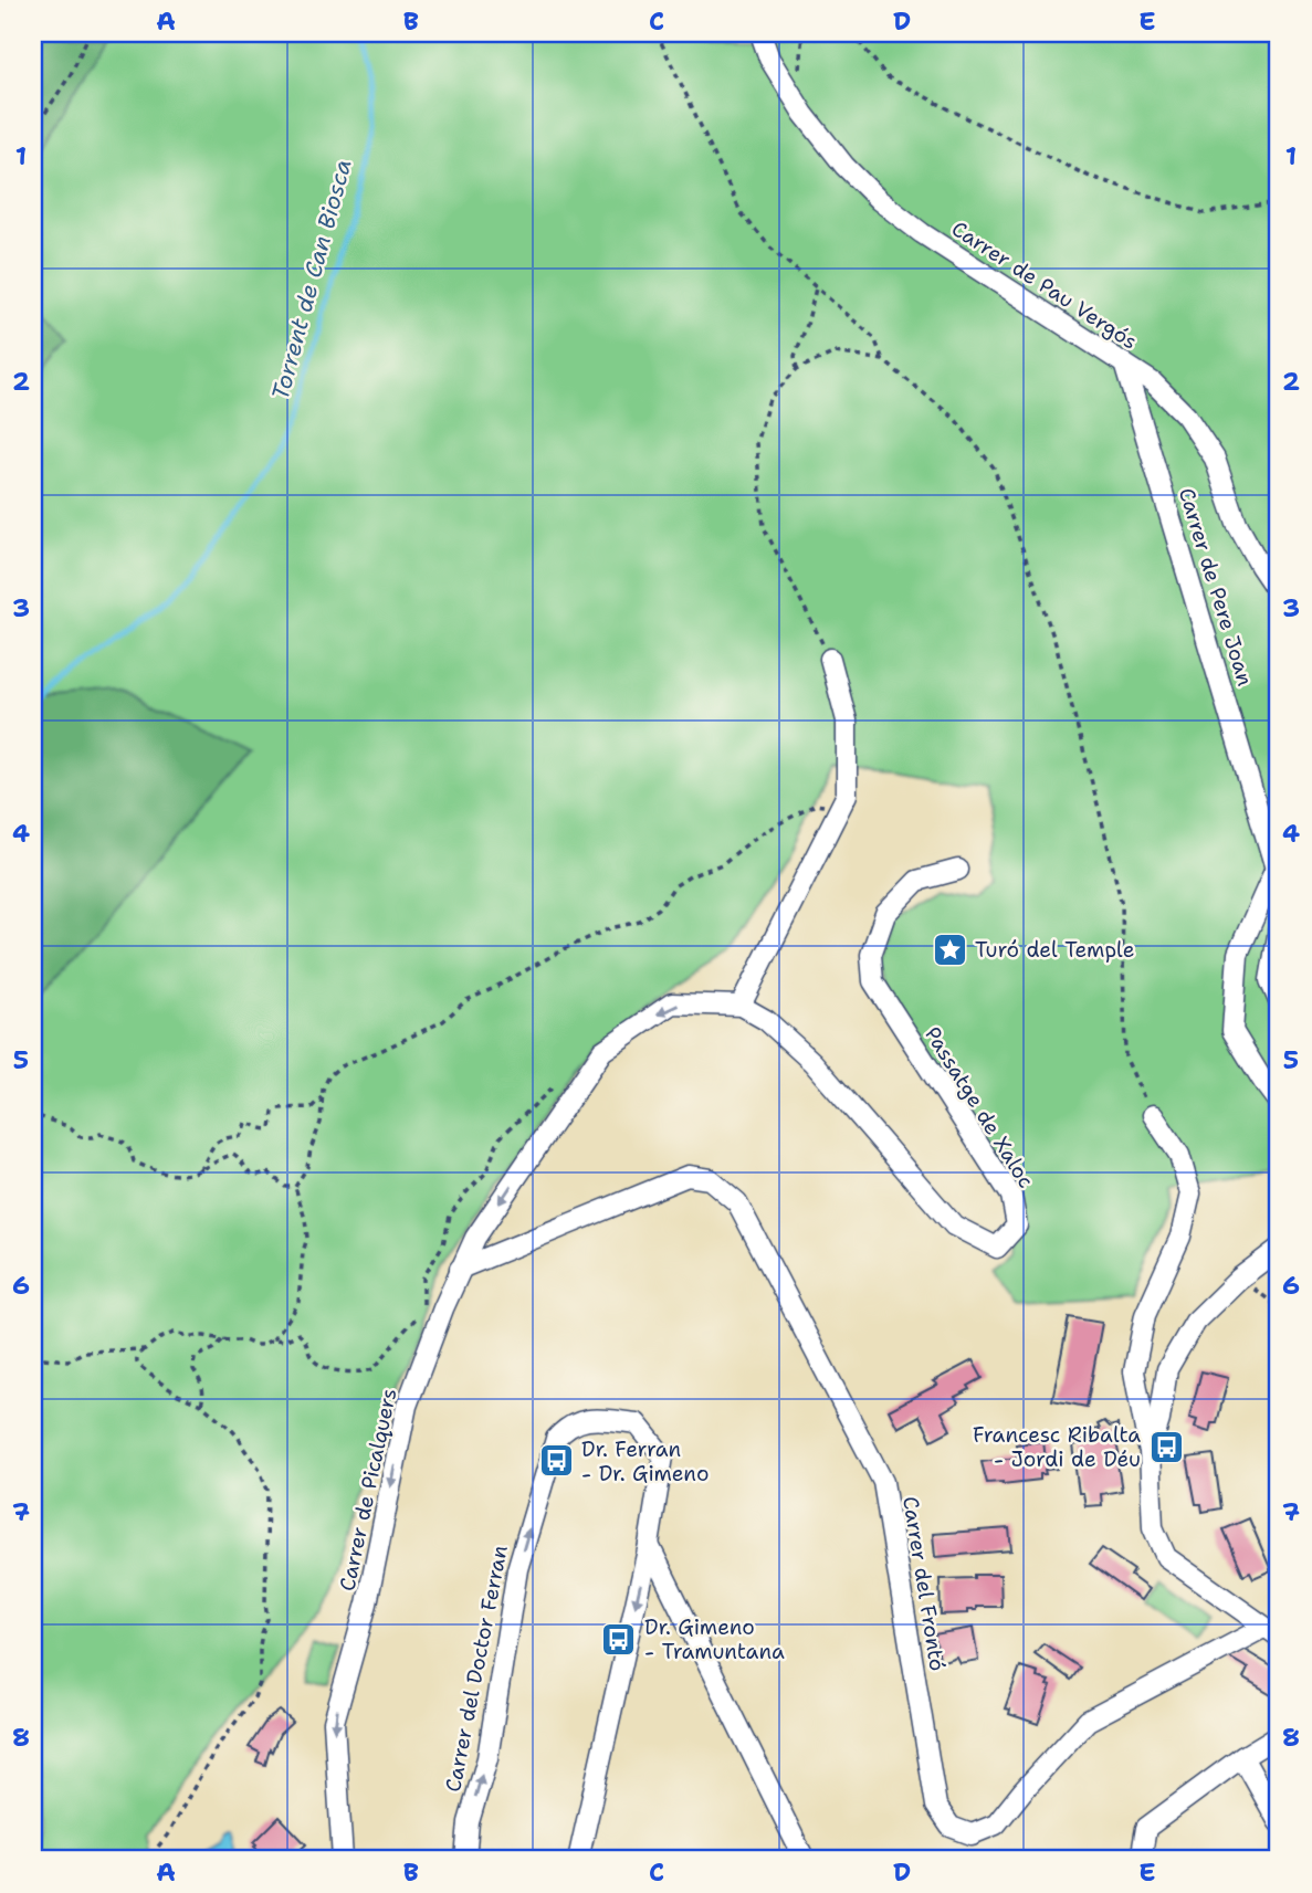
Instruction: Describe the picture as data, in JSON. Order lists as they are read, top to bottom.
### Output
{
  "streets": {
    "street": [
      "Carrer de Pau Vergós",
      "Carrer de Pere Joan",
      "Passatge de Xaloc",
      "Carrer de Picalquers",
      "Carrer del Frontó",
      "Carrer del Doctor Ferran"
    ]
  },
  "crossings": [
    ["Carrer de Pau Vergós", "Carrer de Pere Joan"],
    ["Passatge de Xaloc", "Carrer de Picalquers"],
    ["Carrer de Picalquers", "Carrer del Frontó"]
  ],
  "one_way": ["Carrer de Picalquers"],
  "water": ["Torrent de Can Biosca"],
  "places": {
    "place": ["Turó del Temple"],
    "bus stop": ["Francesc Ribalta - Jordi de Déu", "Dr. Ferran - Dr. Gimeno", "Dr. Gimeno - Tramuntana"]
  },
  "grid": {
    "columns": [
      "A",
      "B",
      "C",
      "D",
      "E"
    ],
    "rows": [
      "1",
      "2",
      "3",
      "4",
      "5",
      "6",
      "7",
      "8"
    ]
  }
}
